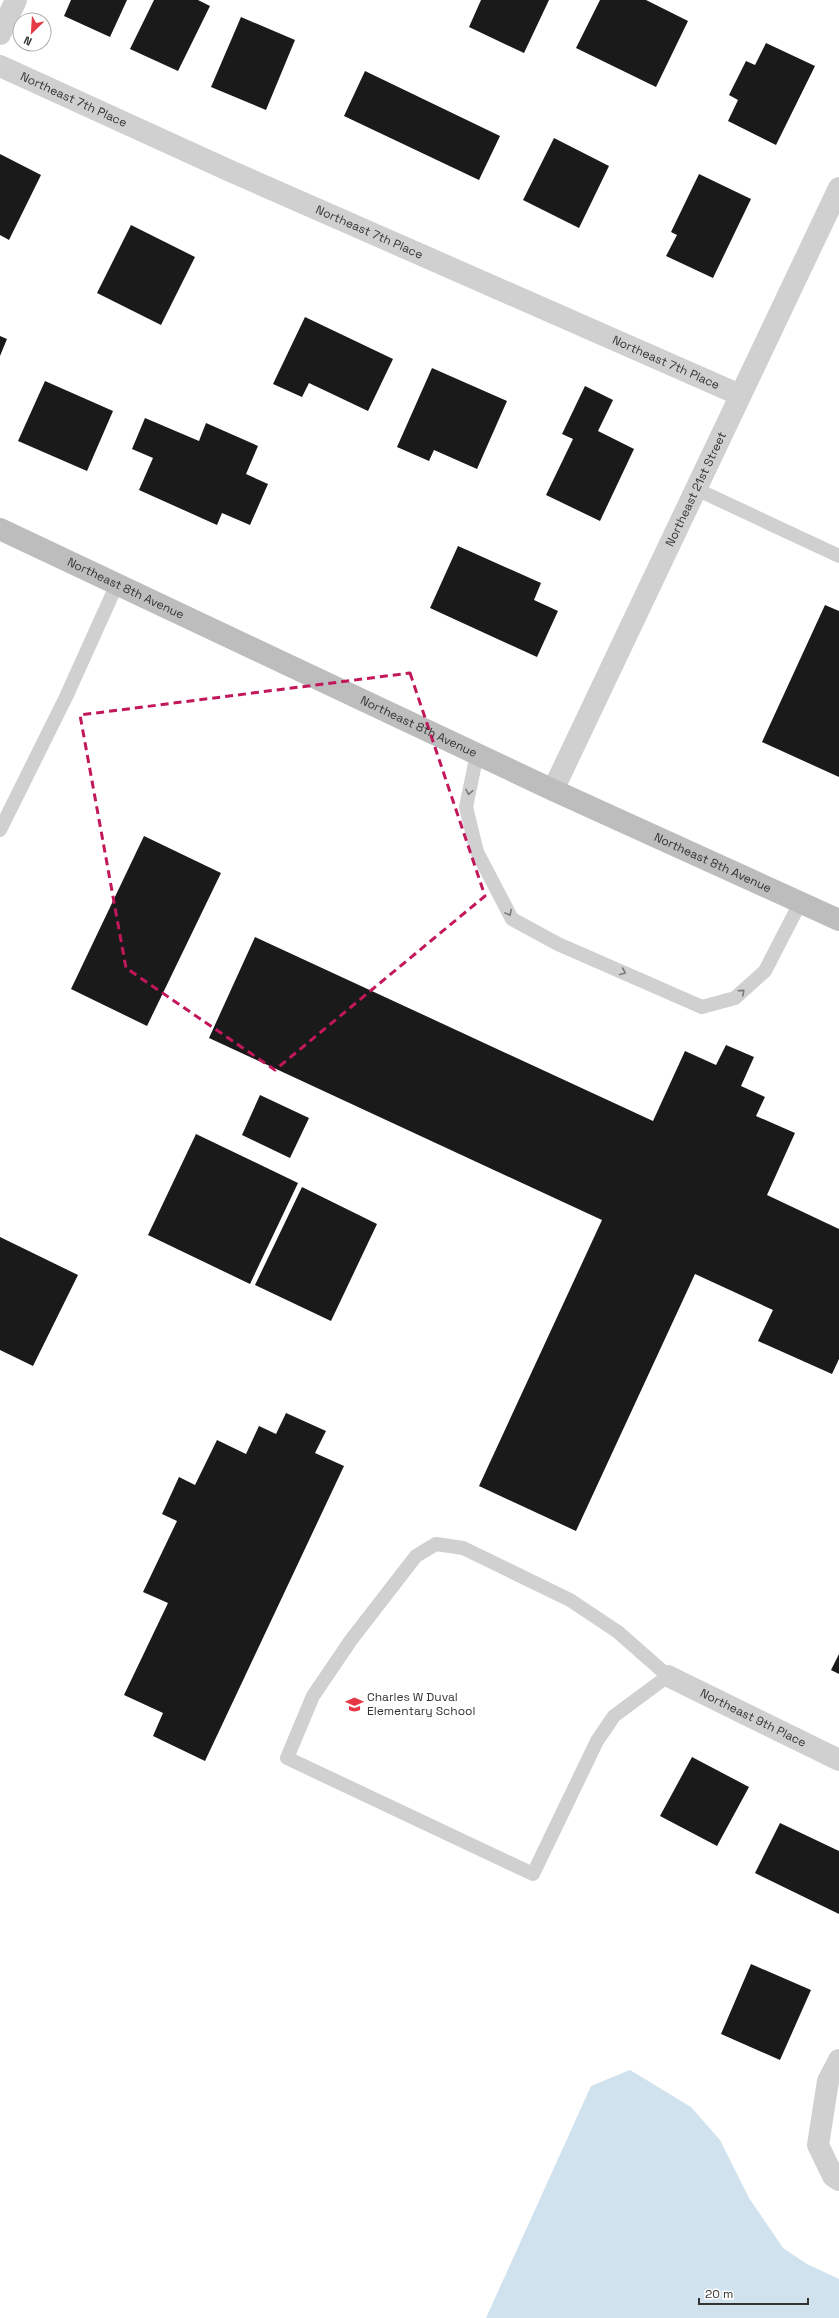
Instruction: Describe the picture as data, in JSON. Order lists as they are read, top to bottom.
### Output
{
  "streets": {
    "street": [
      "Northeast 7th Place",
      "Northeast 21st Street",
      "Northeast 8th Avenue",
      "Northeast 9th Place"
    ]
  },
  "crossings": [
    ["Northeast 7th Place", "Northeast 21st Street"],
    ["Northeast 21st Street", "Northeast 8th Avenue"]
  ],
  "places": {
    "school or university": ["Charles W Duval Elementary School"]
  },
  "scale_bar": "20 m",
  "north": "bottom left"
}
